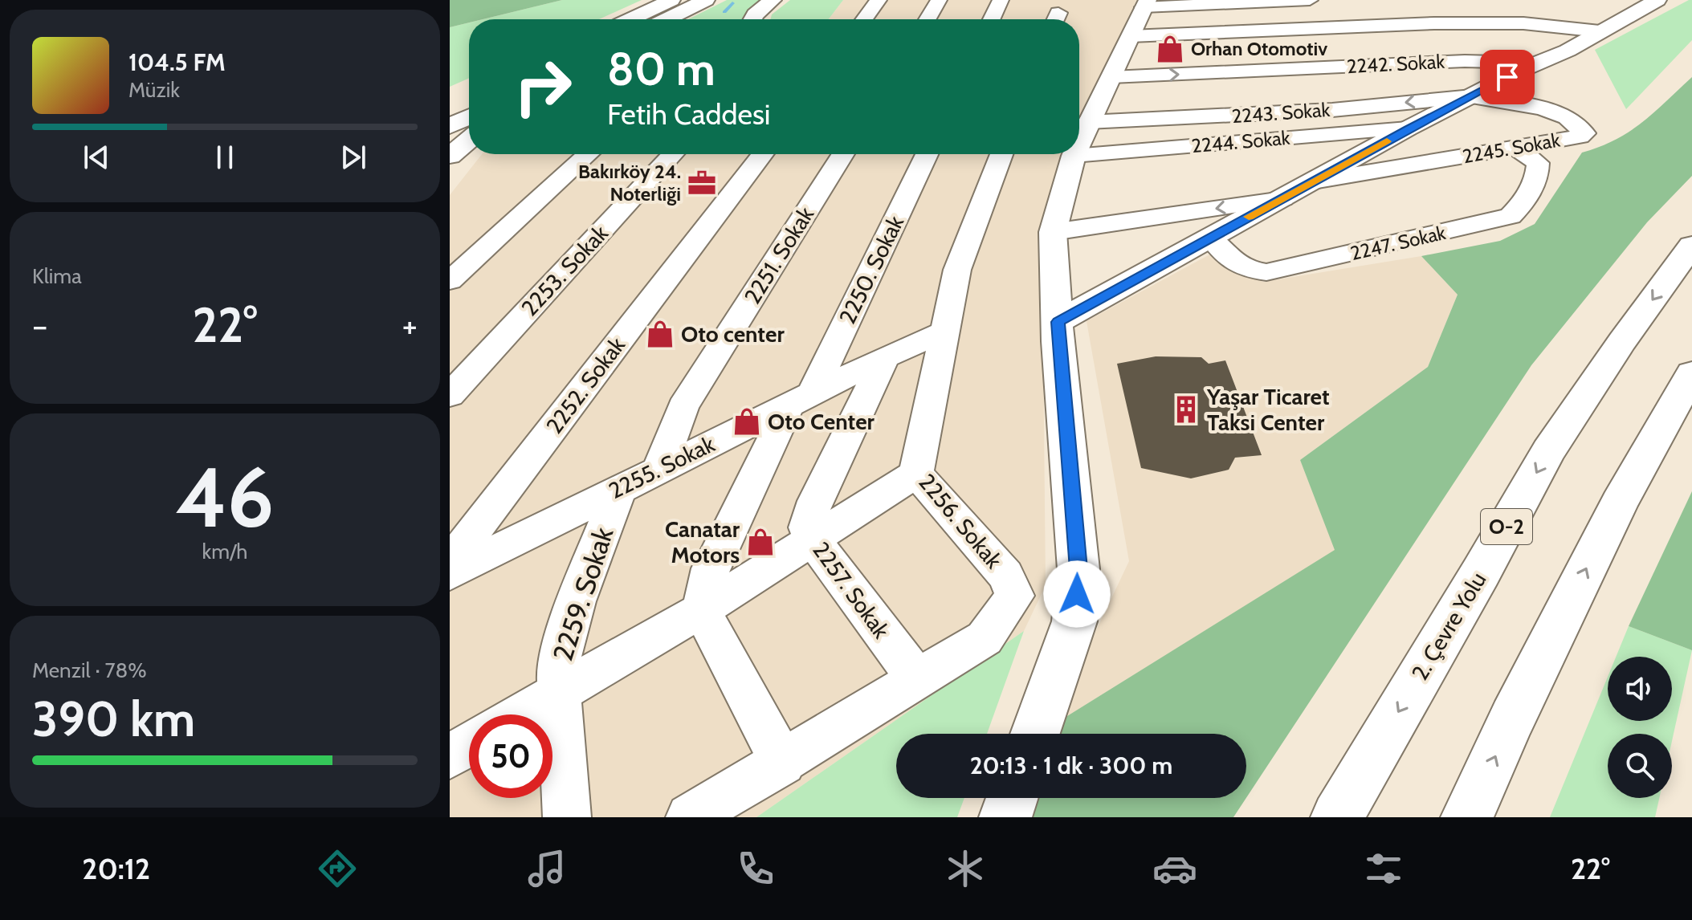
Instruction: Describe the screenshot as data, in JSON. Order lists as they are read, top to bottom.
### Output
{
  "streets": {
    "main road": ["O-2", "2. Çevre Yolu"],
    "street": [
      "2242. Sokak",
      "2243. Sokak",
      "2244. Sokak",
      "2245. Sokak",
      "2247. Sokak",
      "2251. Sokak",
      "2250. Sokak",
      "2253. Sokak",
      "2252. Sokak",
      "2255. Sokak",
      "2256. Sokak",
      "2257. Sokak",
      "2259. Sokak"
    ]
  },
  "crossings": [
    ["2243. Sokak", "2245. Sokak"],
    ["2245. Sokak", "2247. Sokak"],
    ["2251. Sokak", "2255. Sokak"],
    ["2250. Sokak", "2255. Sokak"],
    ["2255. Sokak", "2256. Sokak"],
    ["2255. Sokak", "2257. Sokak"],
    ["2255. Sokak", "2259. Sokak"],
    ["2256. Sokak", "2257. Sokak"]
  ],
  "places": {
    "shop": [
      "Orhan Otomotiv",
      "Oto center",
      "Oto Center",
      "Canatar Motors"
    ],
    "office": ["Bakırköy 24. Noterliği"],
    "building": ["Yaşar Ticaret Taksi Center"]
  },
  "page": {
    "turn": ["80 m", "Fetih Caddesi"],
    "song": ["104.5 FM", "Müzik"],
    "tile": [
      "Klima",
      ["46", "km/h"],
      ["Menzil · 78%", "390 km"]
    ],
    "heat": ["−", "22°", "+"],
    "limit": "50",
    "trip": "20:13 · 1 dk · 300 m",
    "tabs": ["20:12", "22°"]
  }
}
